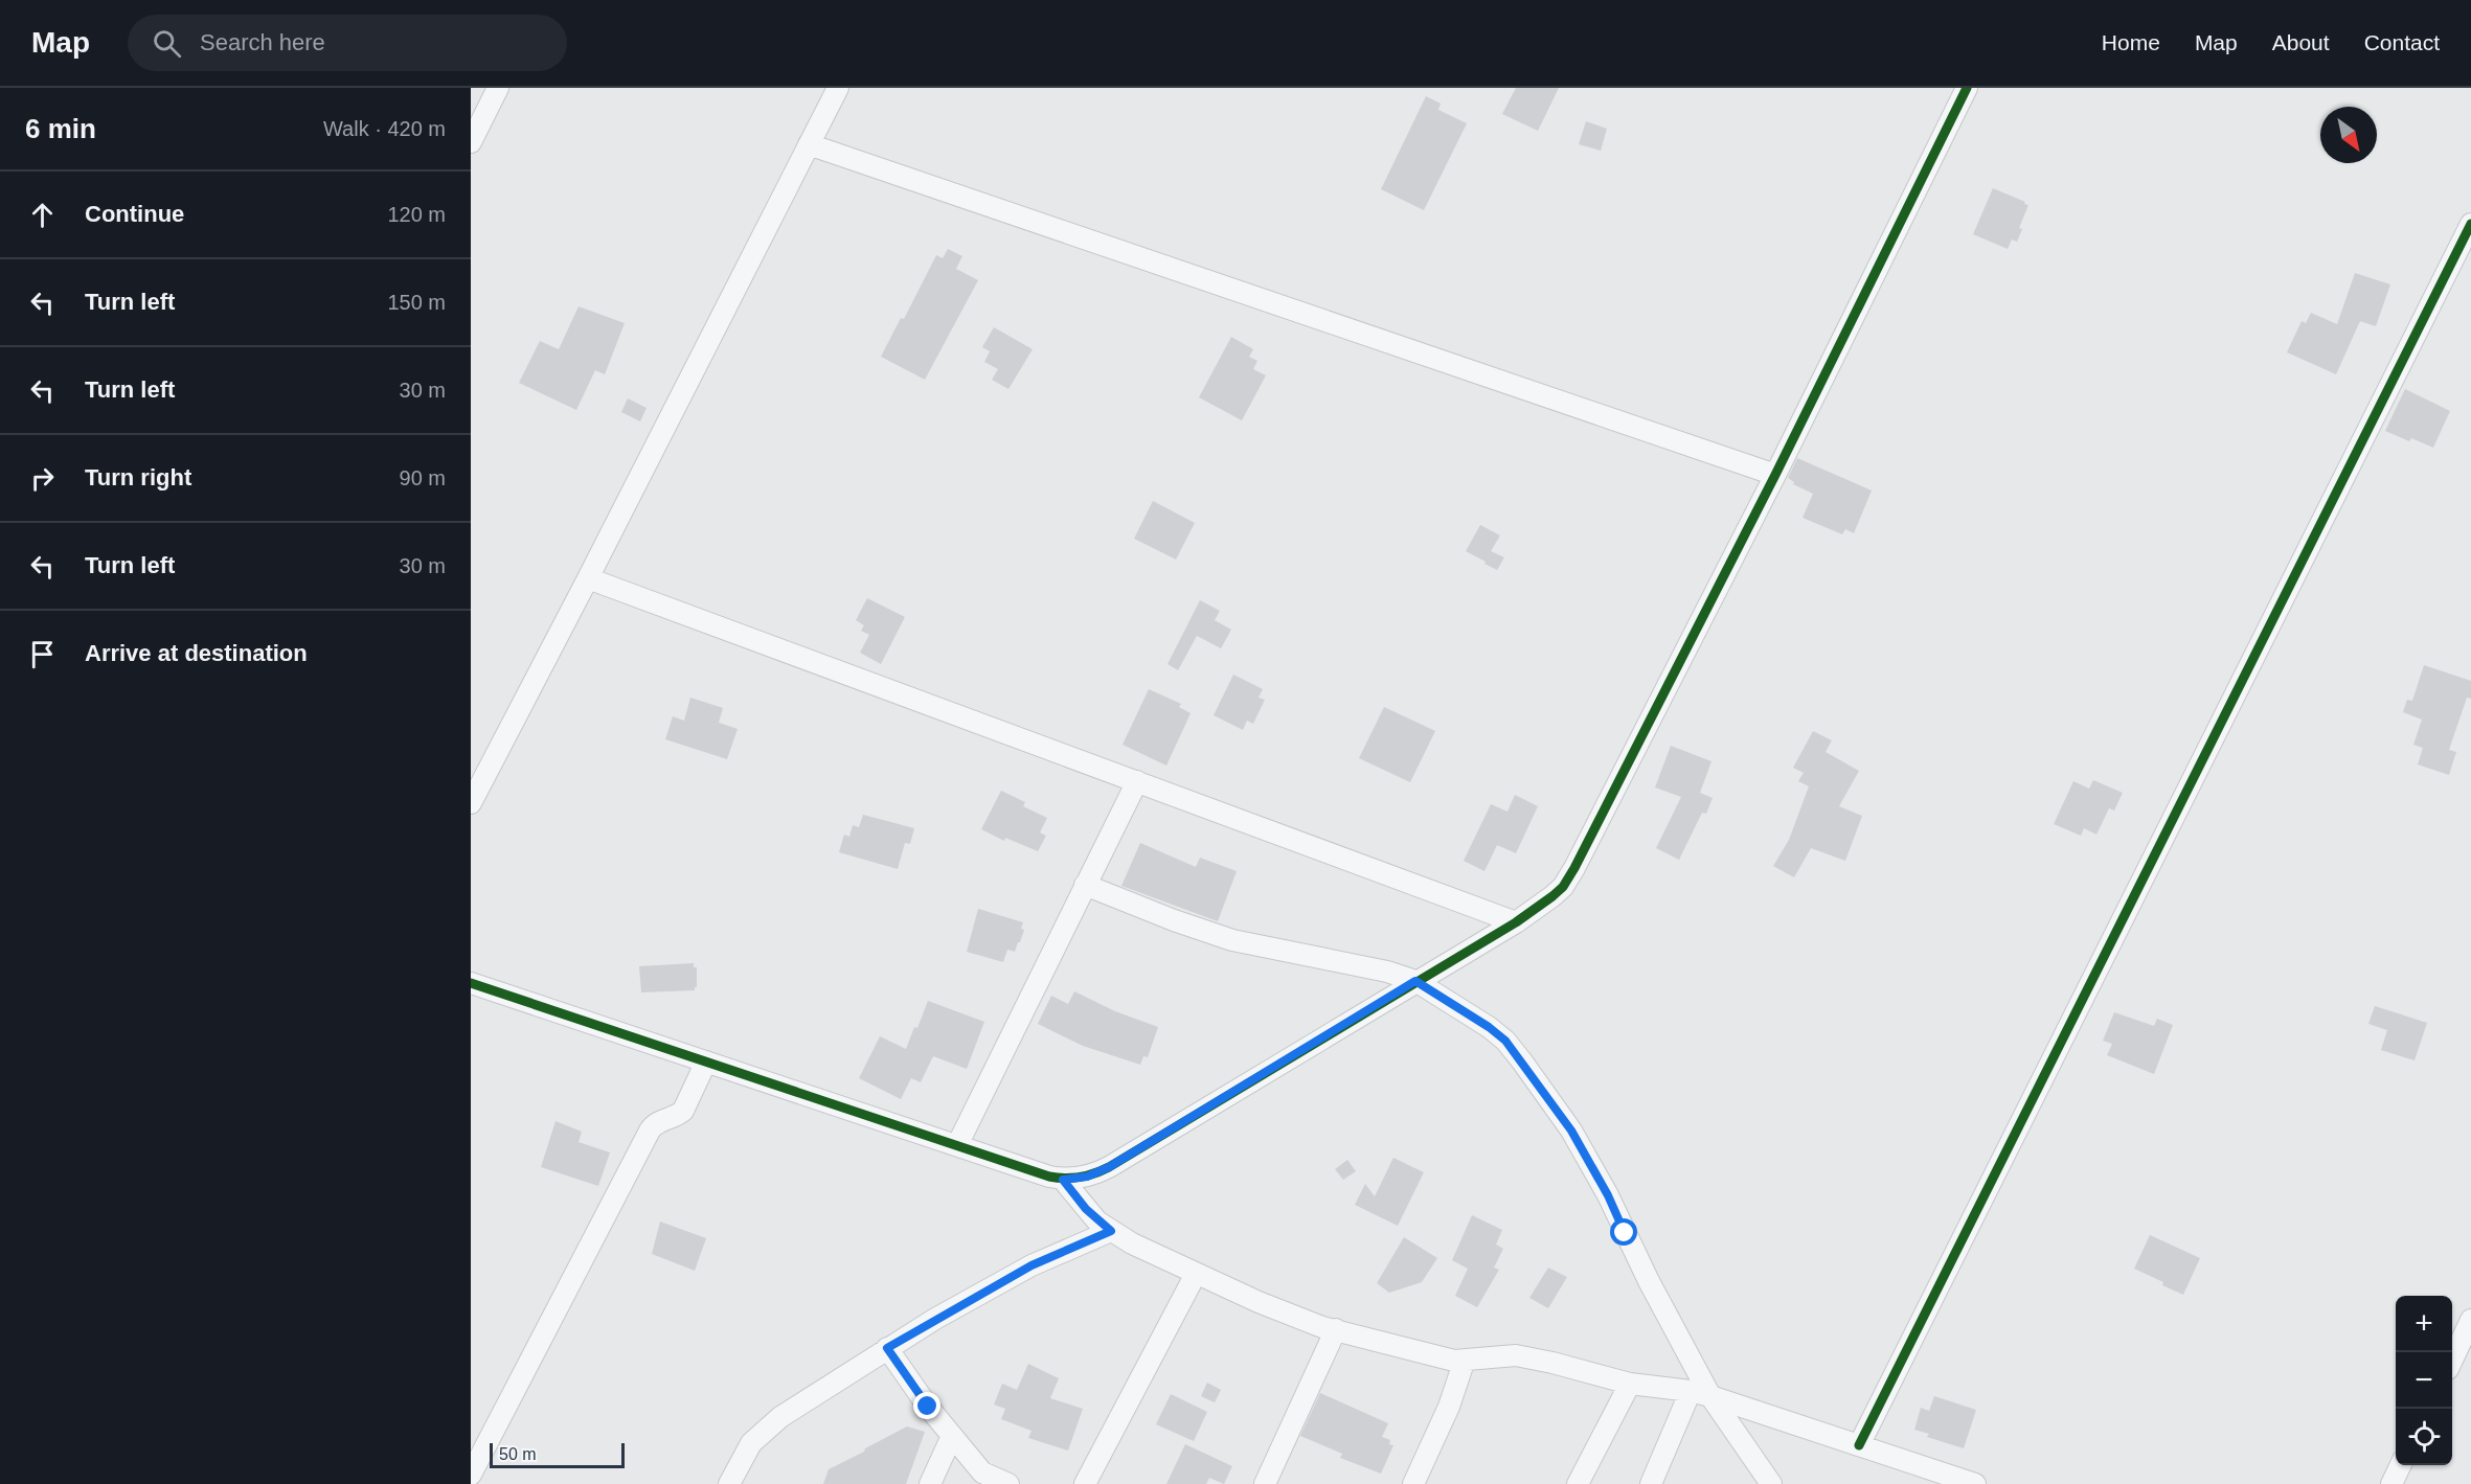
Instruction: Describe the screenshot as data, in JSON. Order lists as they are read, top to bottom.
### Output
{
  "scale_bar": "50 m",
  "north": "bottom right",
  "page": {
    "header": "Map",
    "search": "Search here",
    "nav": [
      "Home",
      "Map",
      "About",
      "Contact"
    ],
    "heading": ["6 min", "Walk · 420 m"],
    "list": [
      ["Continue", "120 m"],
      ["Turn left", "150 m"],
      ["Turn left", "30 m"],
      ["Turn right", "90 m"],
      ["Turn left", "30 m"],
      "Arrive at destination"
    ],
    "map_buttons": ["+", "−"],
    "scale": "50 m"
  }
}
